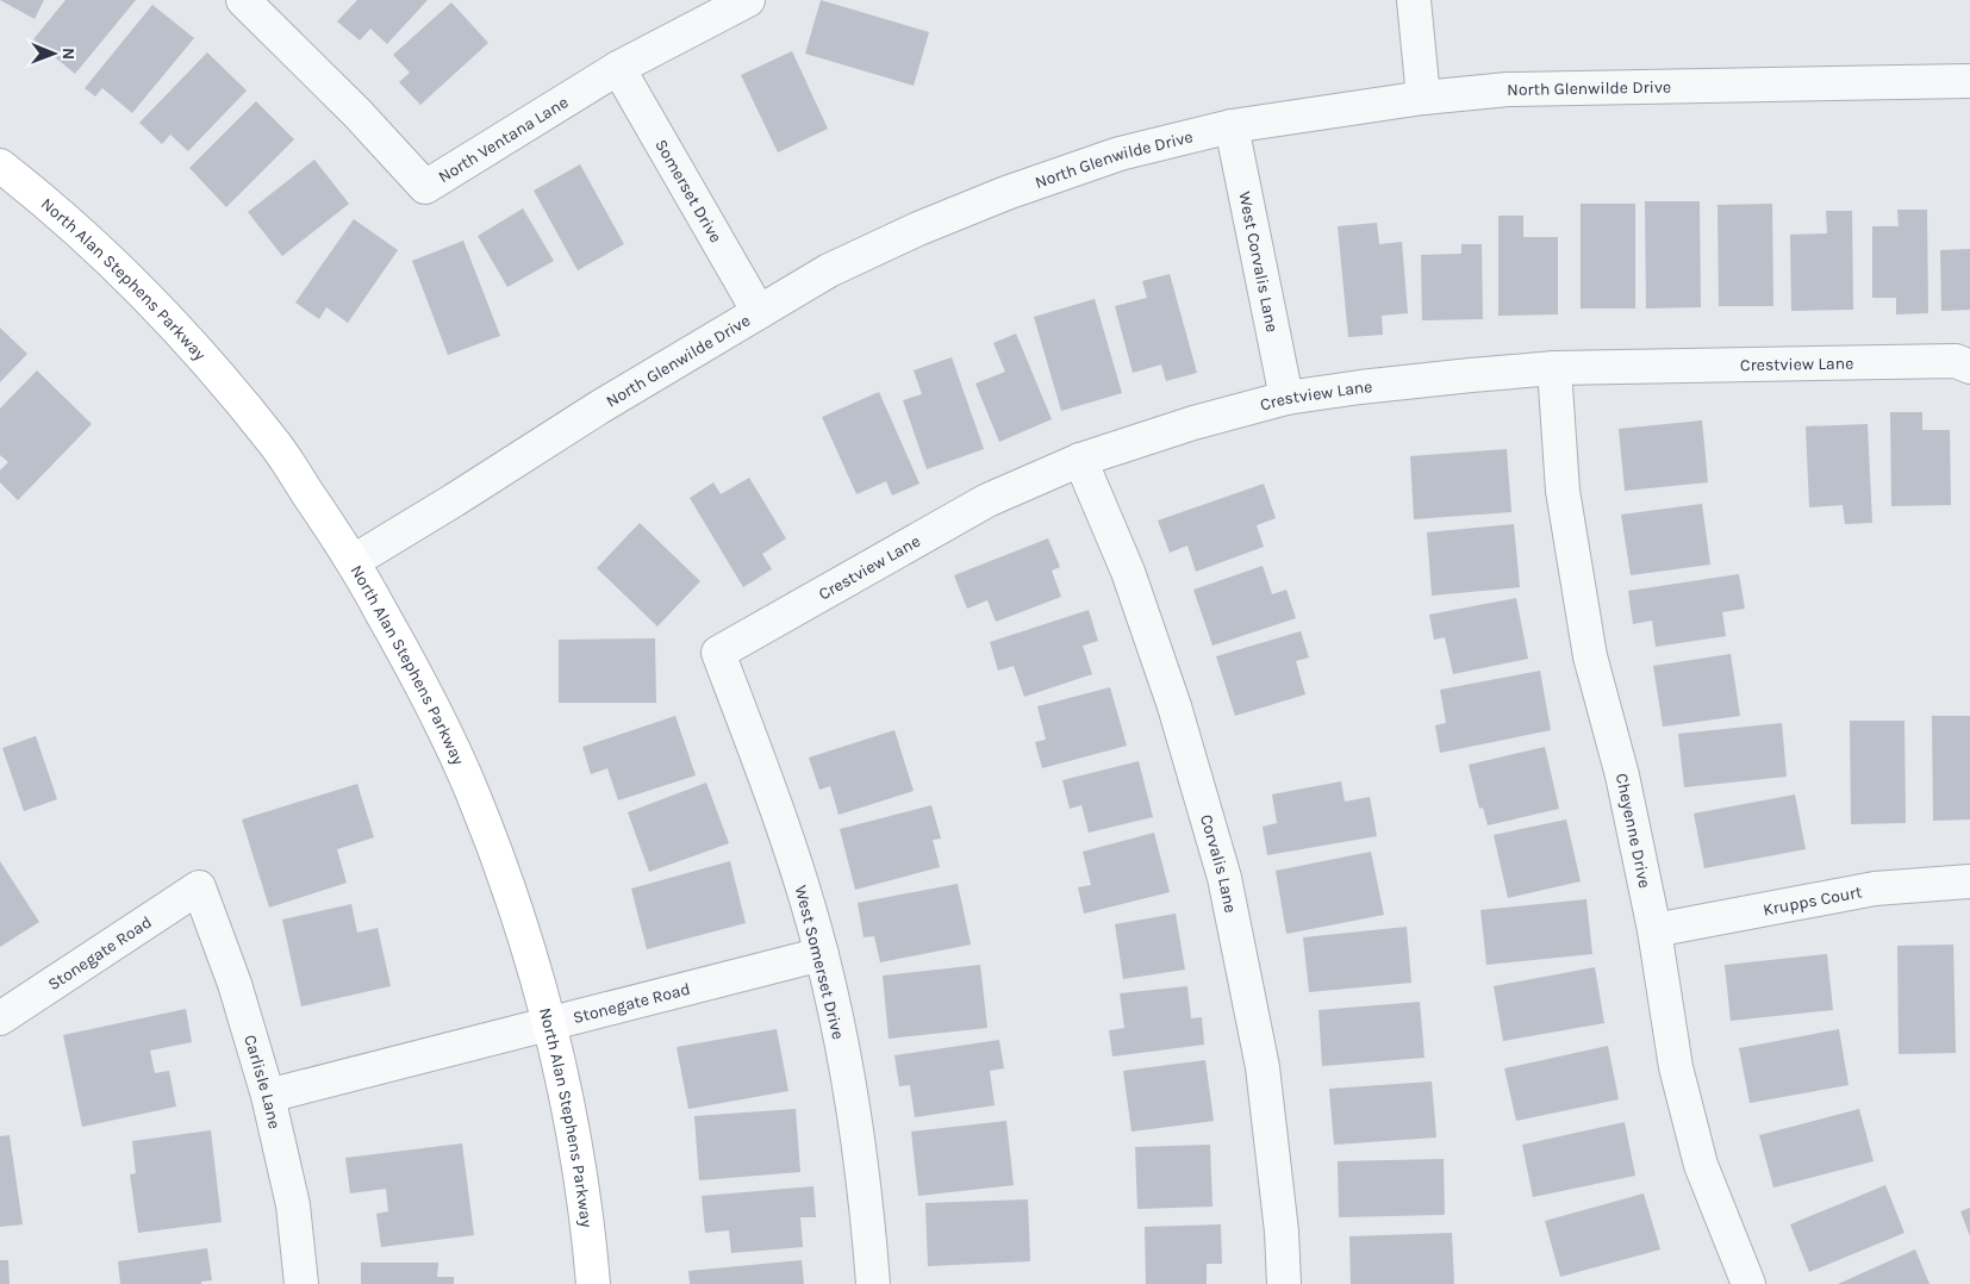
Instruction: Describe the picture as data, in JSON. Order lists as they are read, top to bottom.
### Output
{
  "streets": {
    "street": [
      "North Glenwilde Drive",
      "North Ventana Lane",
      "Somerset Drive",
      "West Corvalis Lane",
      "North Alan Stephens Parkway",
      "Crestview Lane",
      "Cheyenne Drive",
      "Corvalis Lane",
      "Krupps Court",
      "Stonegate Road",
      "West Somerset Drive",
      "Carlisle Lane"
    ]
  },
  "crossings": [
    ["North Glenwilde Drive", "Somerset Drive"],
    ["North Glenwilde Drive", "West Corvalis Lane"],
    ["North Glenwilde Drive", "North Alan Stephens Parkway"],
    ["North Ventana Lane", "Somerset Drive"],
    ["West Corvalis Lane", "Crestview Lane"],
    ["North Alan Stephens Parkway", "Stonegate Road"],
    ["Crestview Lane", "Cheyenne Drive"],
    ["Crestview Lane", "Corvalis Lane"],
    ["Crestview Lane", "West Somerset Drive"],
    ["Cheyenne Drive", "Krupps Court"],
    ["Stonegate Road", "West Somerset Drive"],
    ["Stonegate Road", "Carlisle Lane"]
  ],
  "north": "right"
}
